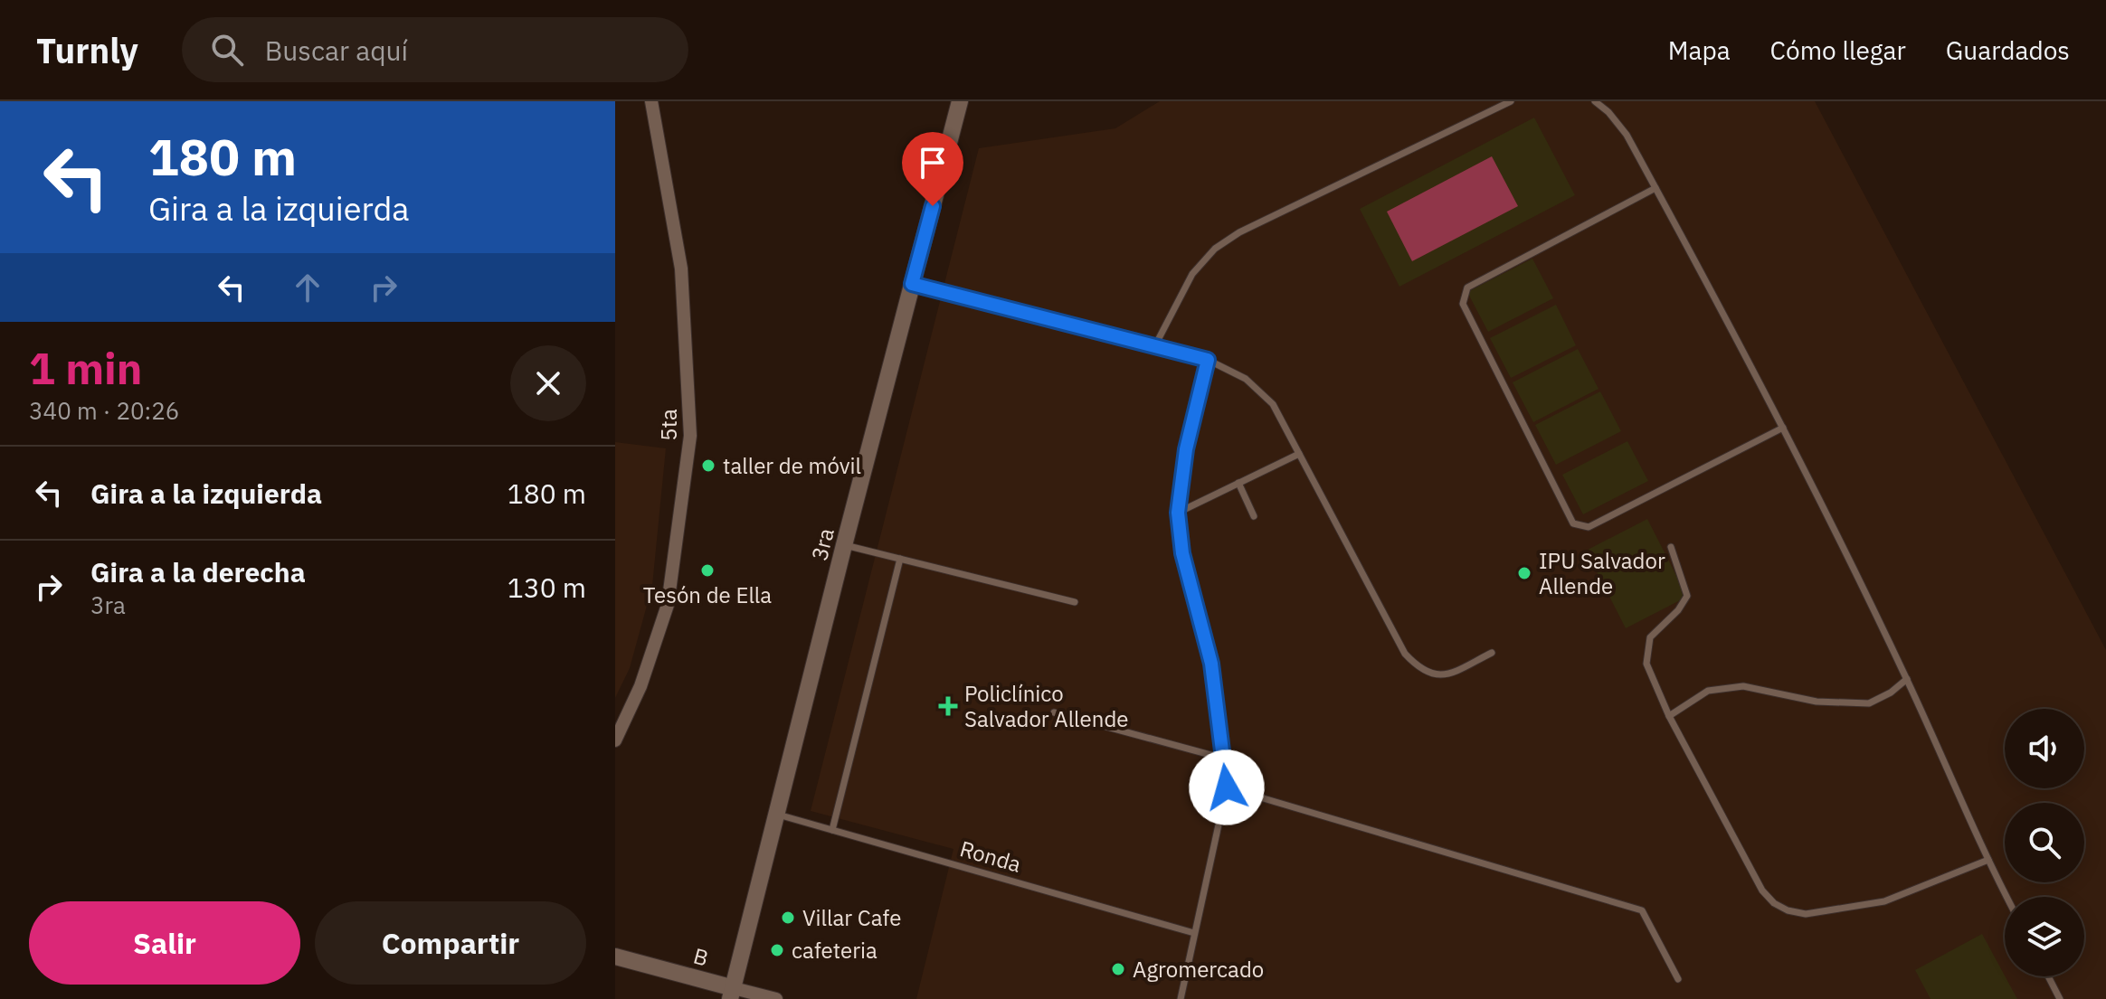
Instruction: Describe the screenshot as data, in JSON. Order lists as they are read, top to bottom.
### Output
{
  "streets": {
    "street": ["5ta", "3ra", "B"],
    "lane": ["Ronda"]
  },
  "crossings": [
    ["3ra", "Ronda"],
    ["3ra", "B"]
  ],
  "places": {
    "other": [
      "taller de móvil",
      "Tesón de Ella",
      "IPU Salvador Allende",
      "Villar Cafe",
      "cafeteria",
      "Agromercado"
    ],
    "health": ["Policlínico Salvador Allende"]
  },
  "page": {
    "header": "Turnly",
    "search": "Buscar aquí",
    "nav": ["Mapa", "Cómo llegar", "Guardados"],
    "turn": ["180 m", "Gira a la izquierda"],
    "heading": ["1 min", "340 m · 20:26"],
    "list": [
      {
        "name": "Gira a la izquierda",
        "value": "180 m"
      },
      {
        "name": "Gira a la derecha",
        "note": "3ra",
        "value": "130 m"
      }
    ],
    "buttons": ["Salir", "Compartir"]
  }
}
